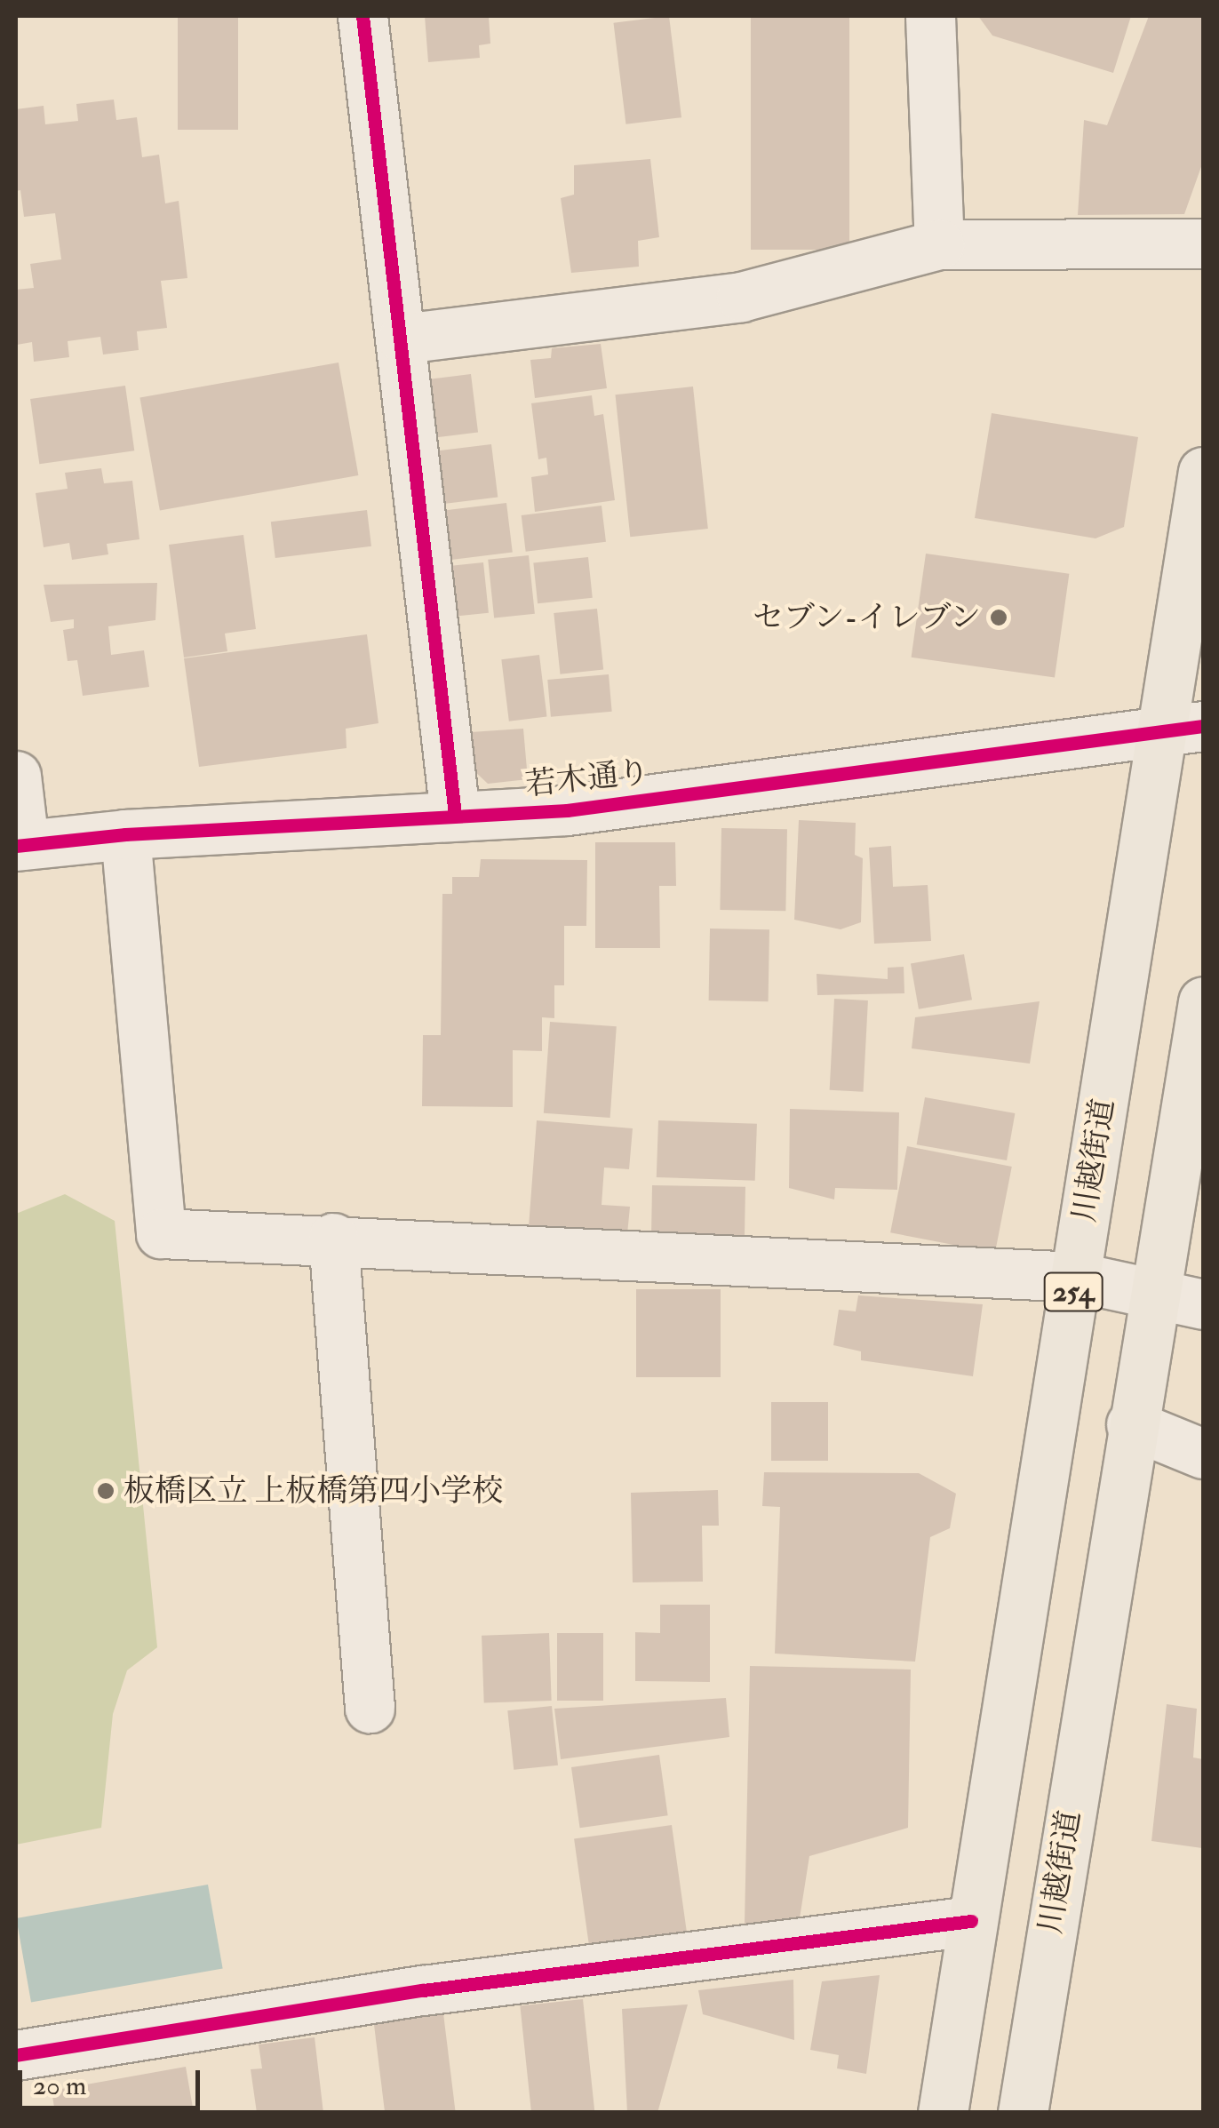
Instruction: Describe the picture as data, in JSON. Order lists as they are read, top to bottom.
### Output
{
  "streets": {
    "highway": ["川越街道", "254"],
    "street": ["若木通り"]
  },
  "crossings": [
    ["若木通り", "川越街道"]
  ],
  "places": ["セブン-イレブン", "板橋区立 上板橋第四小学校"],
  "scale_bar": "20 m"
}
